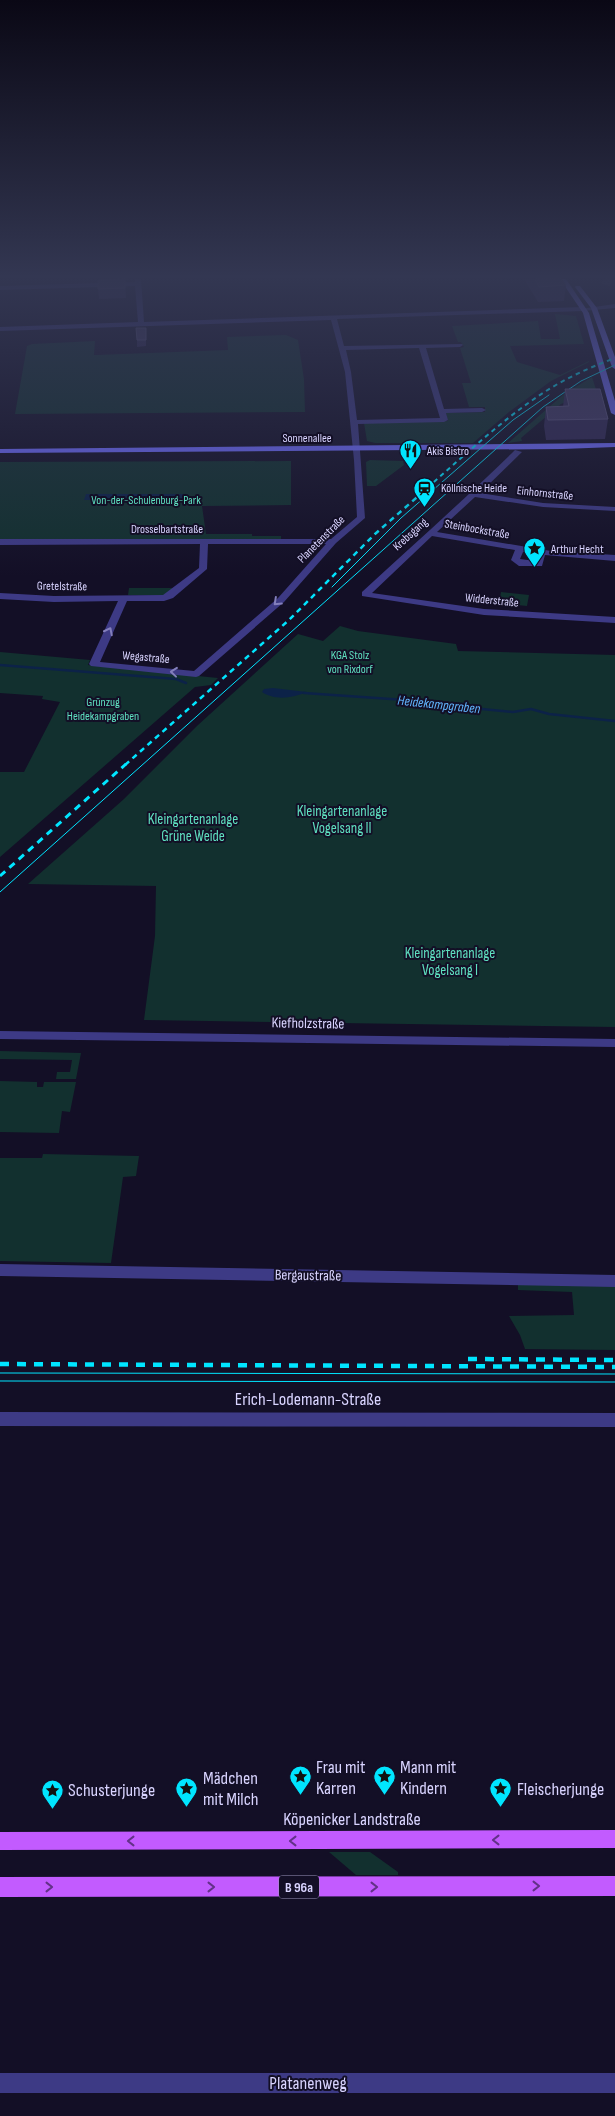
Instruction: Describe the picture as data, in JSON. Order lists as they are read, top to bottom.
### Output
{
  "streets": {
    "main road": ["Sonnenallee", "Köpenicker Landstraße", "B 96a"],
    "street": [
      "Einhornstraße",
      "Drosselbartstraße",
      "Steinbockstraße",
      "Krebsgang",
      "Planetenstraße",
      "Gretelstraße",
      "Widderstraße",
      "Wegastraße",
      "Kiefholzstraße",
      "Bergaustraße",
      "Erich-Lodemann-Straße",
      "Platanenweg"
    ]
  },
  "crossings": [
    ["Sonnenallee", "Krebsgang"],
    ["Sonnenallee", "Planetenstraße"],
    ["Einhornstraße", "Krebsgang"],
    ["Drosselbartstraße", "Planetenstraße"],
    ["Drosselbartstraße", "Gretelstraße"],
    ["Steinbockstraße", "Krebsgang"],
    ["Krebsgang", "Widderstraße"],
    ["Planetenstraße", "Wegastraße"],
    ["Gretelstraße", "Wegastraße"]
  ],
  "one_way": ["Planetenstraße"],
  "water": ["Heidekampgraben"],
  "parks": [
    "Von-der-Schulenburg-Park",
    "KGA Stolz von Rixdorf",
    "Grünzug Heidekampgraben",
    "Kleingartenanlage Vogelsang II",
    "Kleingartenanlage Grüne Weide",
    "Kleingartenanlage Vogelsang I"
  ],
  "places": {
    "restaurant": ["Akis Bistro"],
    "station": ["Köllnische Heide"],
    "place": [
      "Arthur Hecht",
      "Frau mit Karren",
      "Mann mit Kindern",
      "Mädchen mit Milch",
      "Fleischerjunge",
      "Schusterjunge"
    ]
  }
}
